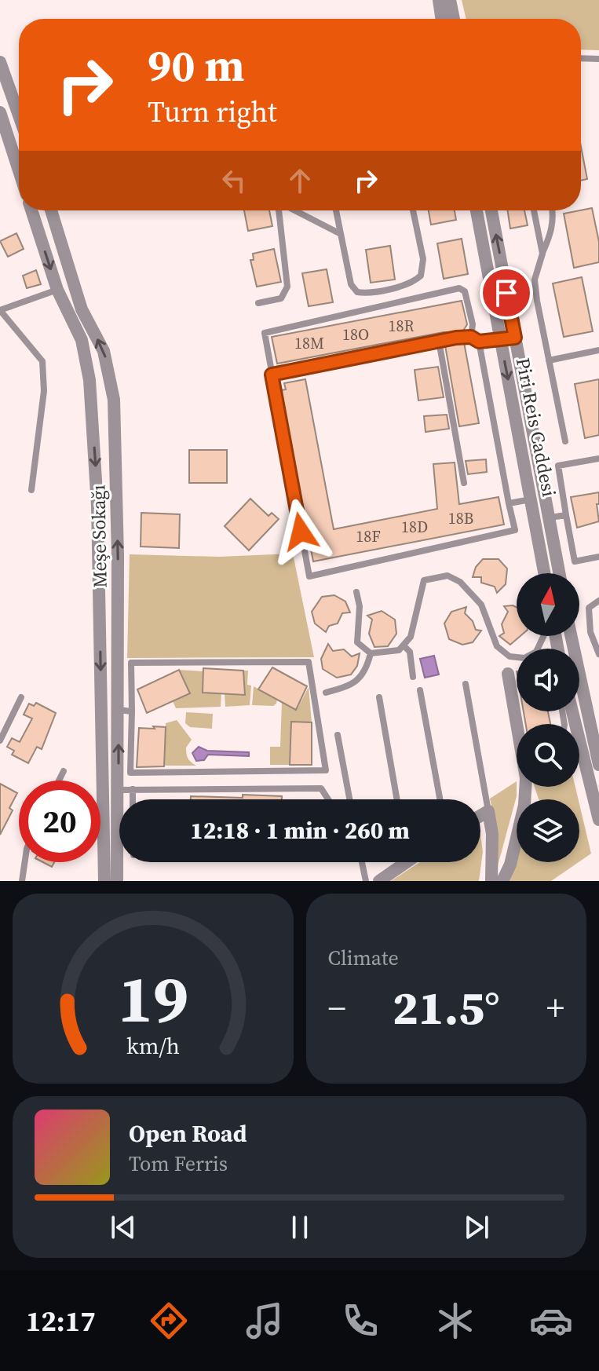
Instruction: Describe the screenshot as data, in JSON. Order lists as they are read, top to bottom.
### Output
{
  "streets": {
    "street": ["Piri Reis Caddesi", "Meşe Sokağı"]
  },
  "house_numbers": [
    "18R",
    "18O",
    "18M",
    "18B",
    "18D",
    "18F"
  ],
  "north": "top",
  "page": {
    "turn": ["90 m", "Turn right"],
    "limit": "20",
    "trip": "12:18 · 1 min · 260 m",
    "tile": "Climate",
    "heat": ["−", "21.5°", "+"],
    "song": ["Open Road", "Tom Ferris"],
    "tabs": "12:17",
    "gauge": ["19", "km/h"]
  }
}
